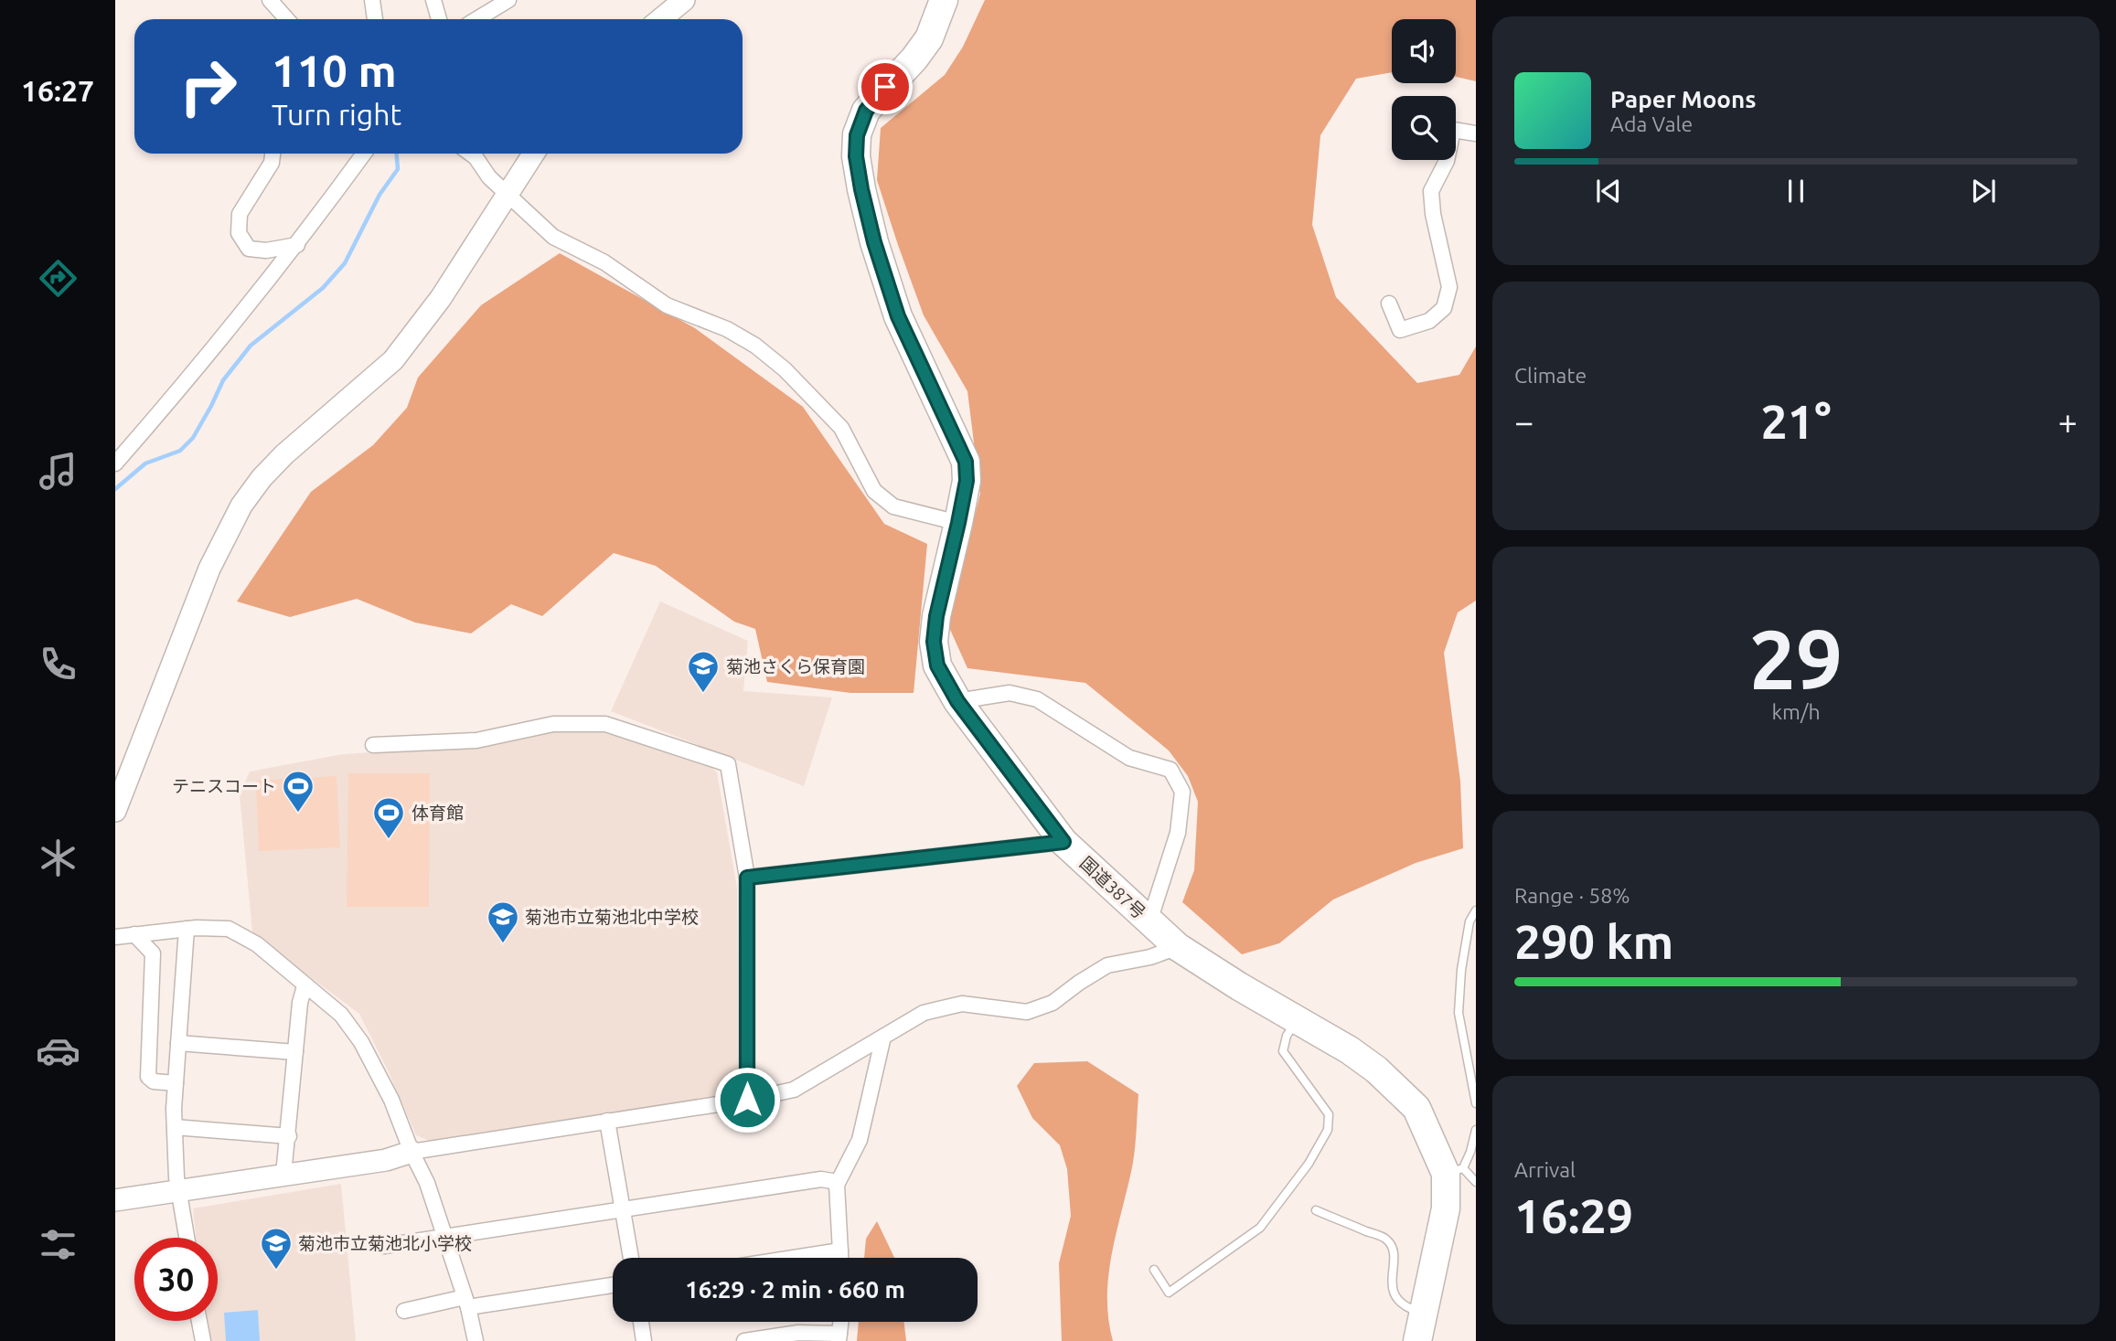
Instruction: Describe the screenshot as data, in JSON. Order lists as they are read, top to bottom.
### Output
{
  "streets": {
    "highway": ["国道387号"]
  },
  "places": {
    "school or university": ["菊池さくら保育園", "菊池市立菊池北中学校", "菊池市立菊池北小学校"],
    "sports": ["テニスコート", "体育館"]
  },
  "page": {
    "tabs": "16:27",
    "turn": ["110 m", "Turn right"],
    "song": ["Paper Moons", "Ada Vale"],
    "tile": [
      "Climate",
      ["29", "km/h"],
      ["Range · 58%", "290 km"],
      ["Arrival", "16:29"]
    ],
    "heat": ["−", "21°", "+"],
    "limit": "30",
    "trip": "16:29 · 2 min · 660 m"
  }
}
